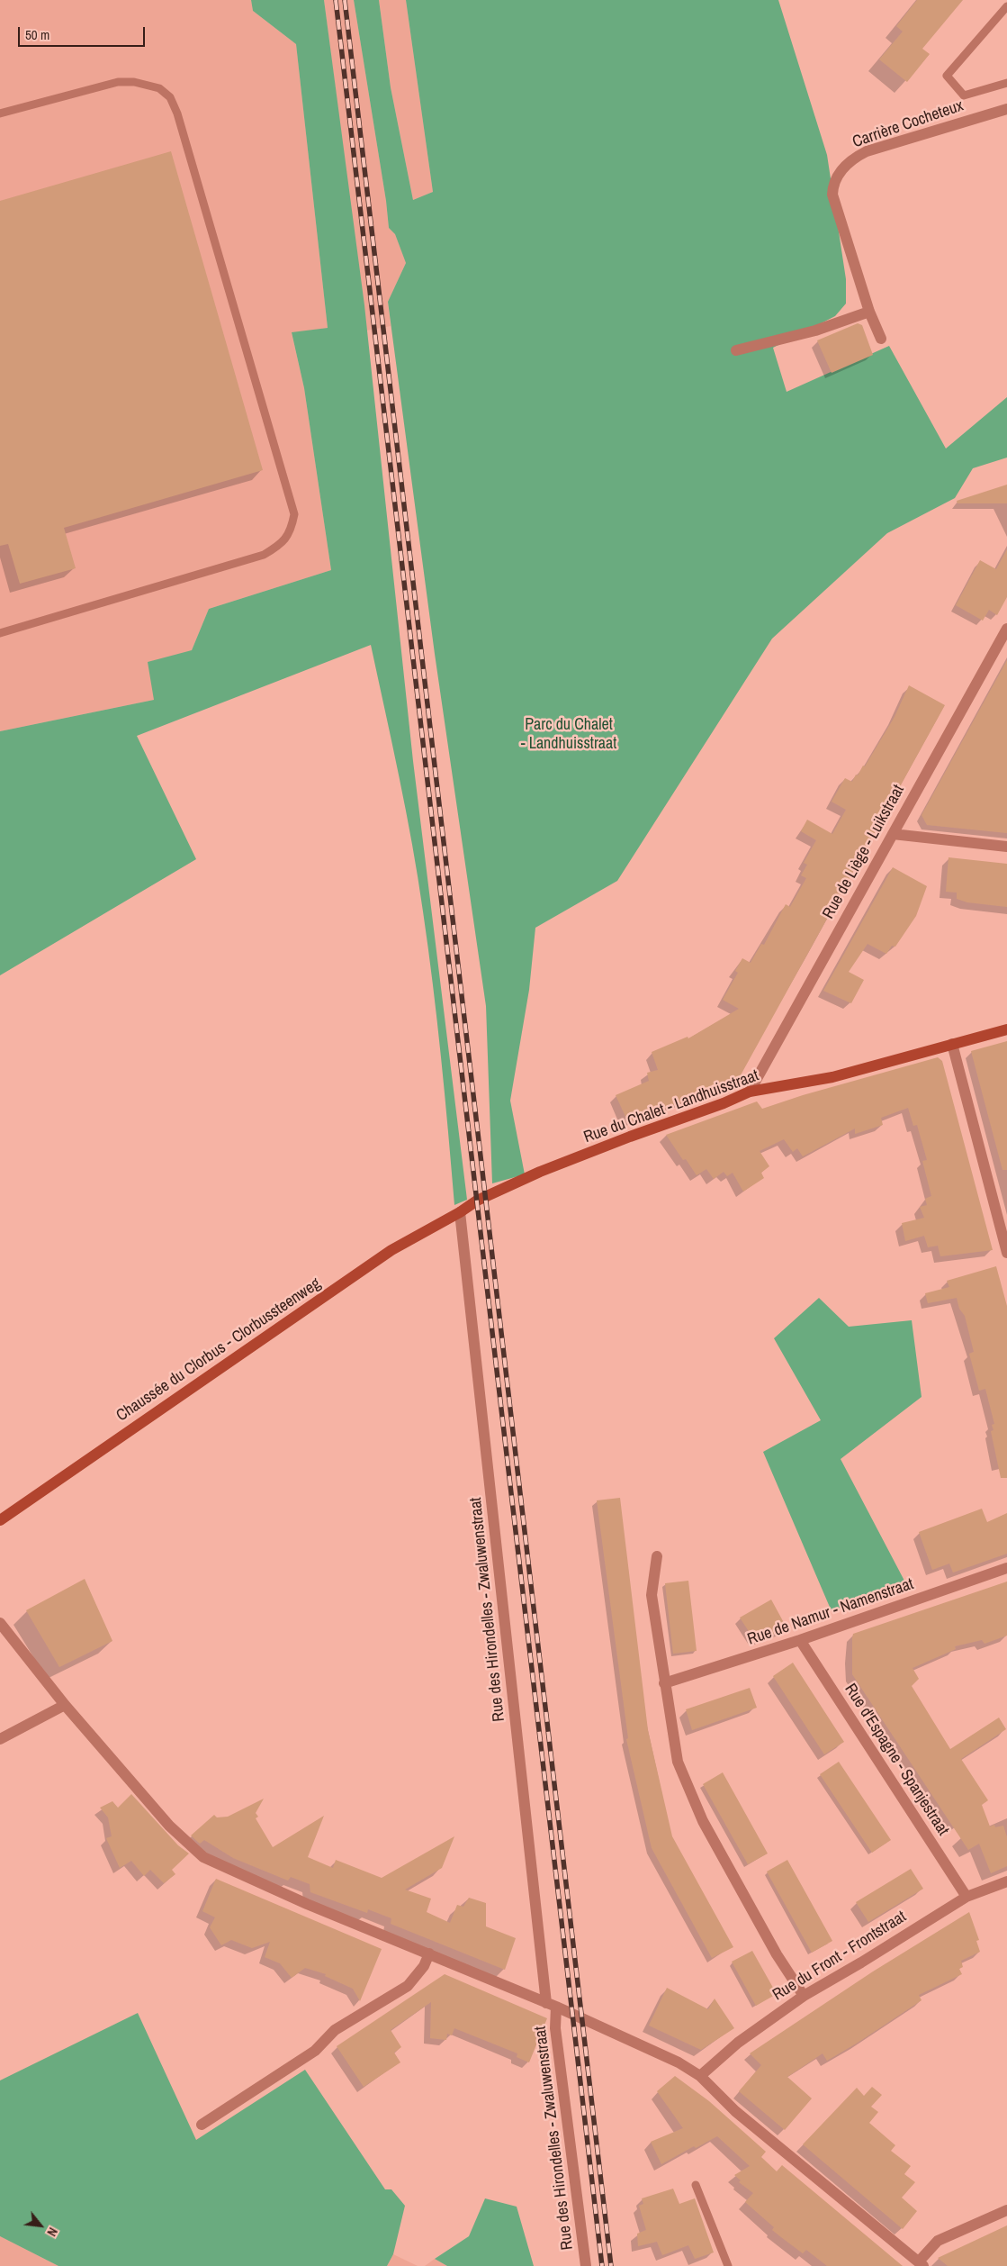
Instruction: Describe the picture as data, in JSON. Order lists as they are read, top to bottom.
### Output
{
  "streets": {
    "street": [
      "Carrière Cocheteux",
      "Rue de Liège - Luikstraat",
      "Rue du Chalet - Landhuisstraat",
      "Chaussée du Clorbus - Clorbussteenweg",
      "Rue des Hirondelles - Zwaluwenstraat",
      "Rue de Namur - Namenstraat",
      "Rue d'Espagne - Spanjestraat",
      "Rue du Front - Frontstraat"
    ]
  },
  "crossings": [
    ["Rue de Liège - Luikstraat", "Rue du Chalet - Landhuisstraat"],
    ["Rue du Chalet - Landhuisstraat", "Chaussée du Clorbus - Clorbussteenweg"],
    ["Rue du Chalet - Landhuisstraat", "Rue des Hirondelles - Zwaluwenstraat"],
    ["Chaussée du Clorbus - Clorbussteenweg", "Rue des Hirondelles - Zwaluwenstraat"],
    ["Rue de Namur - Namenstraat", "Rue d'Espagne - Spanjestraat"],
    ["Rue d'Espagne - Spanjestraat", "Rue du Front - Frontstraat"]
  ],
  "parks": ["Parc du Chalet - Landhuisstraat"],
  "scale_bar": "50 m",
  "north": "bottom right"
}
